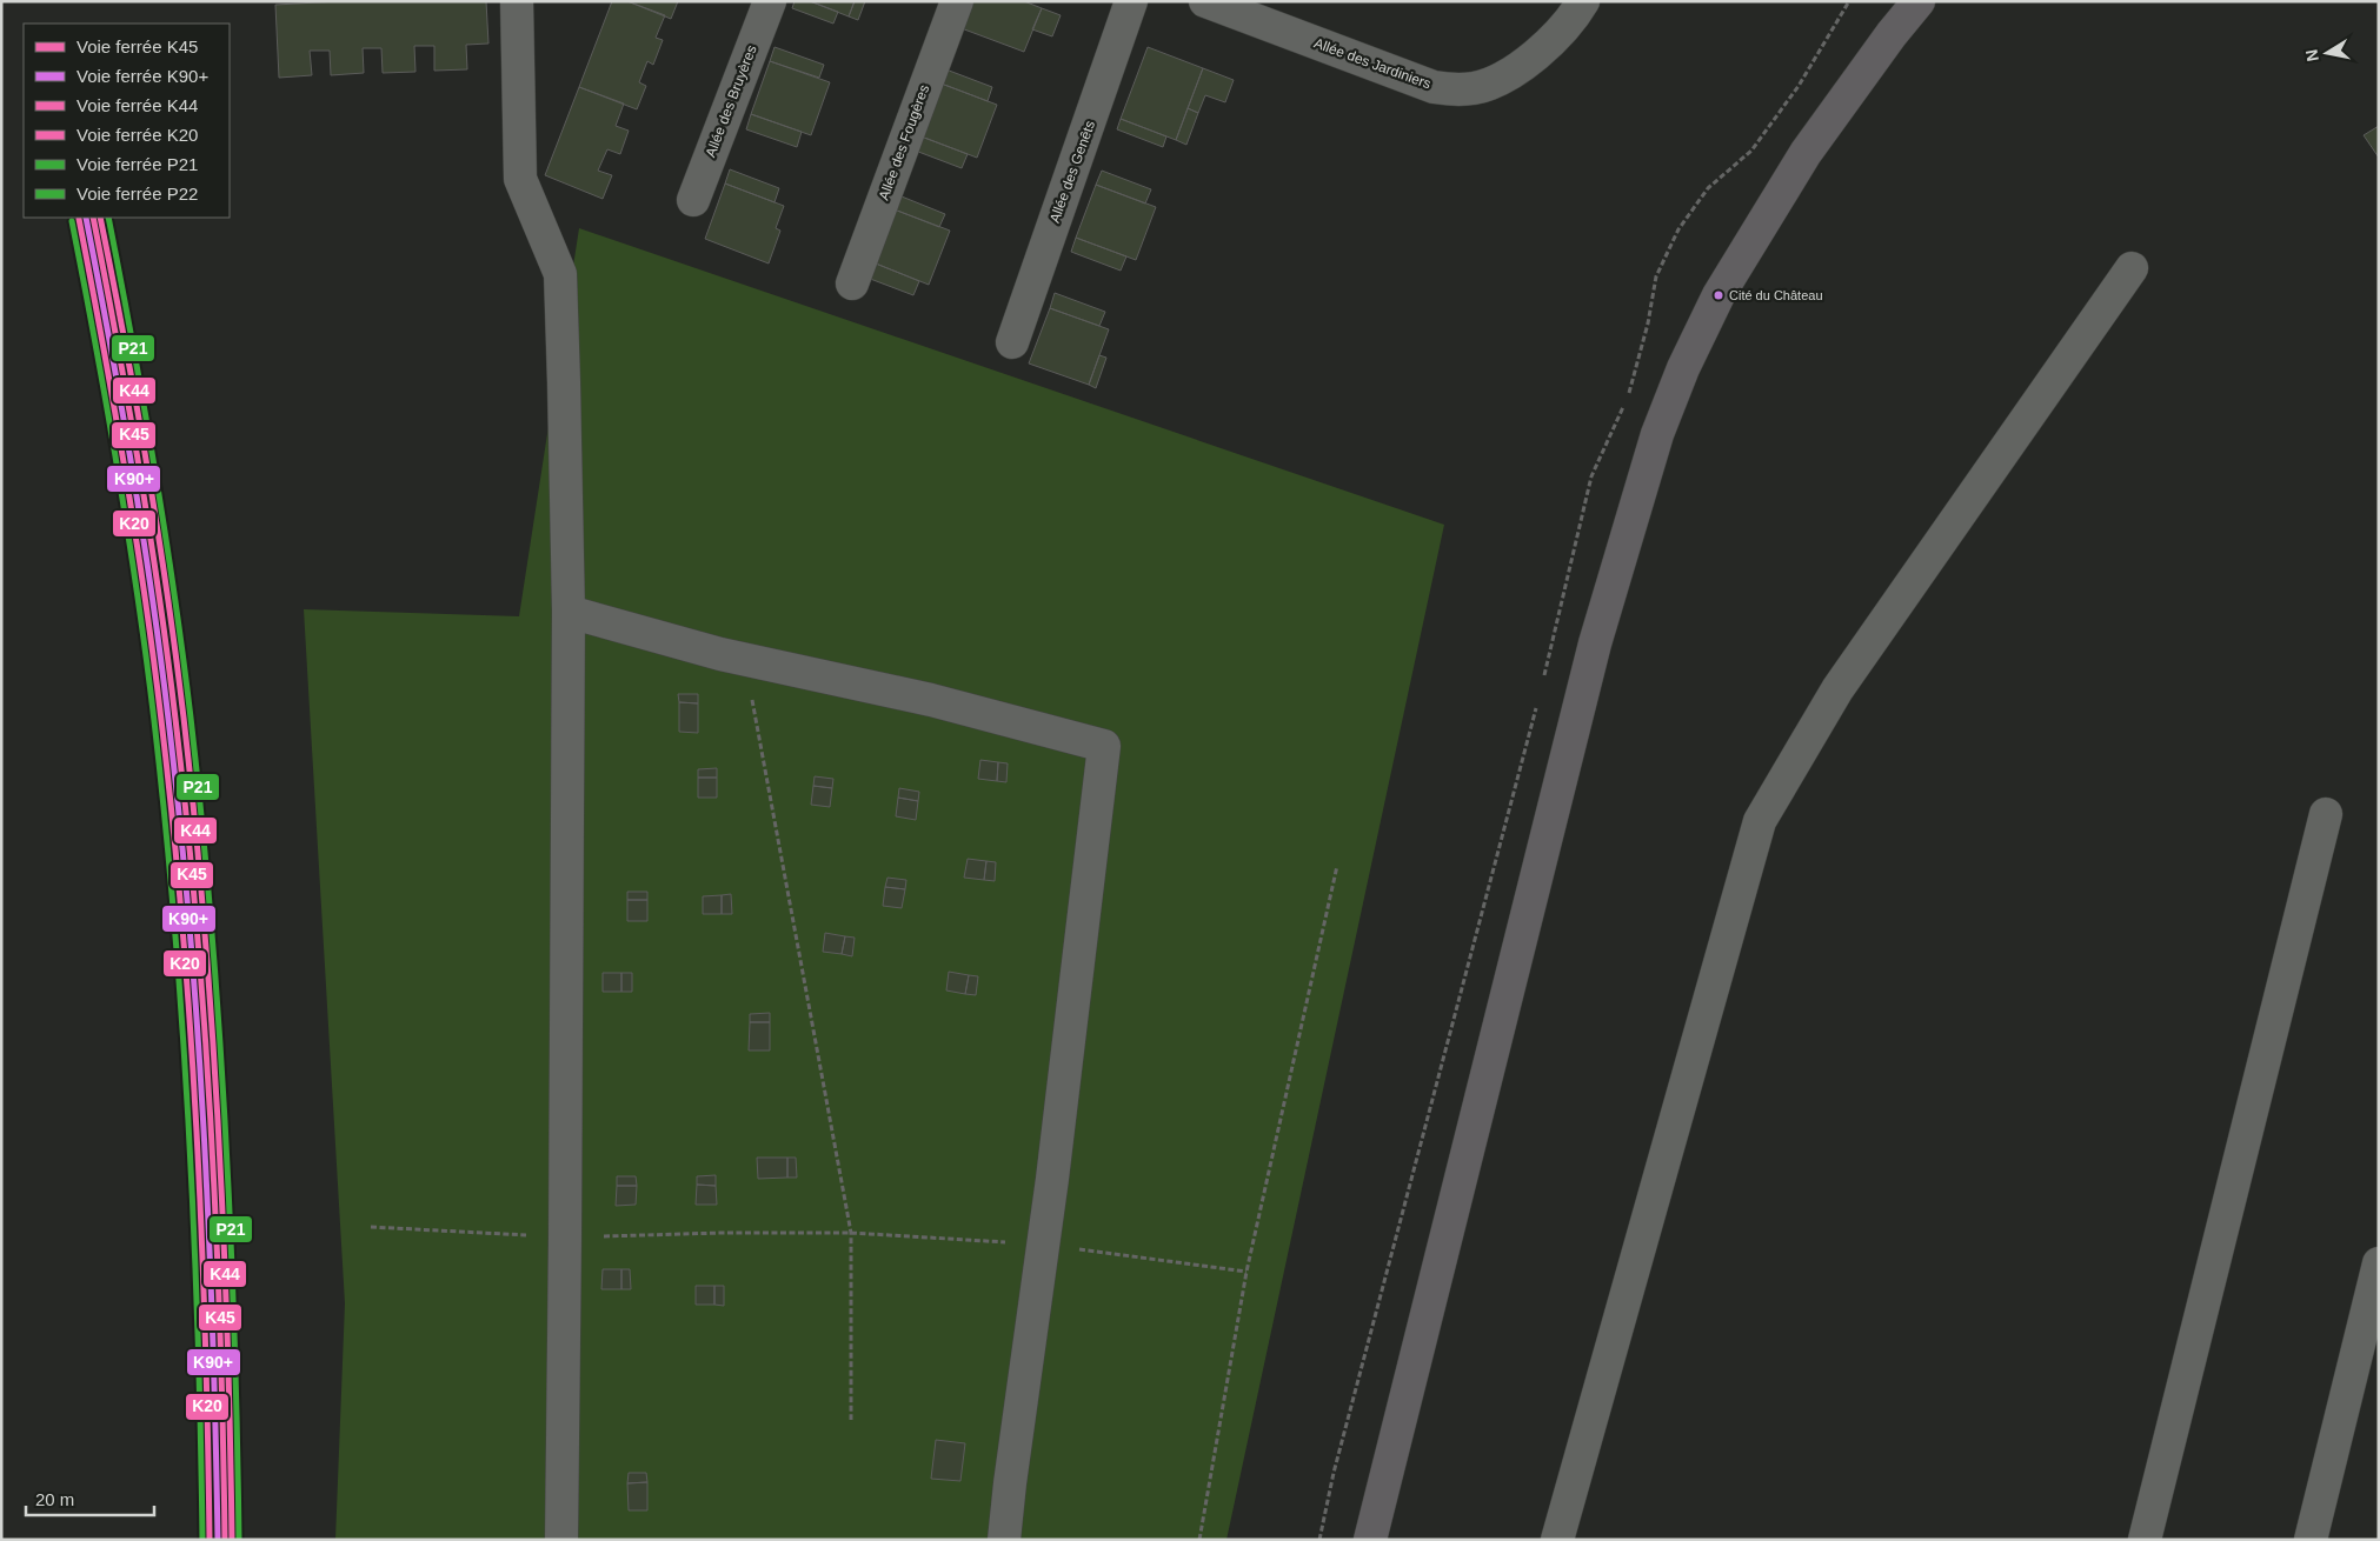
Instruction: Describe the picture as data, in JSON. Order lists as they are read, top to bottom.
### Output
{
  "streets": {
    "street": [
      "Allée des Jardiniers",
      "Allée des Bruyères",
      "Allée des Fougères",
      "Allée des Genêts"
    ]
  },
  "places": ["Cité du Château"],
  "lines": [
    "rail line K45",
    "rail line K90+",
    "rail line K44",
    "rail line P21",
    "rail line K20",
    "rail line P22"
  ],
  "legend": [
    "Voie ferrée K45",
    "Voie ferrée K90+",
    "Voie ferrée K44",
    "Voie ferrée K20",
    "Voie ferrée P21",
    "Voie ferrée P22"
  ],
  "scale_bar": "20 m",
  "north": "left"
}
